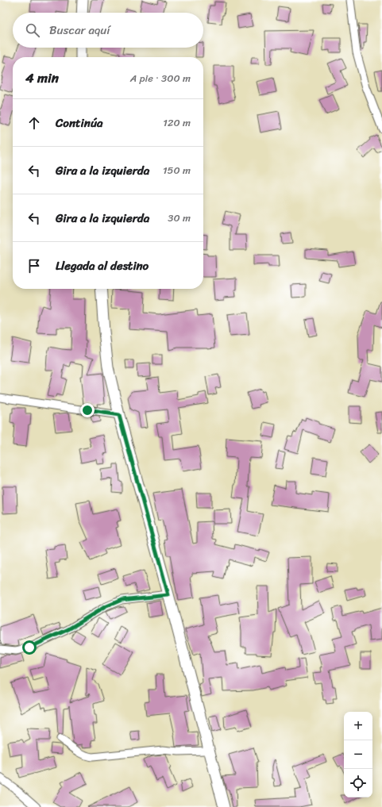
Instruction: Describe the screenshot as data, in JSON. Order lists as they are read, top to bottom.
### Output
{
  "page": {
    "search": "Buscar aquí",
    "heading": ["4 min", "A pie · 300 m"],
    "list": [
      ["Continúa", "120 m"],
      ["Gira a la izquierda", "150 m"],
      ["Gira a la izquierda", "30 m"],
      "Llegada al destino"
    ],
    "map_buttons": ["+", "−"]
  }
}
